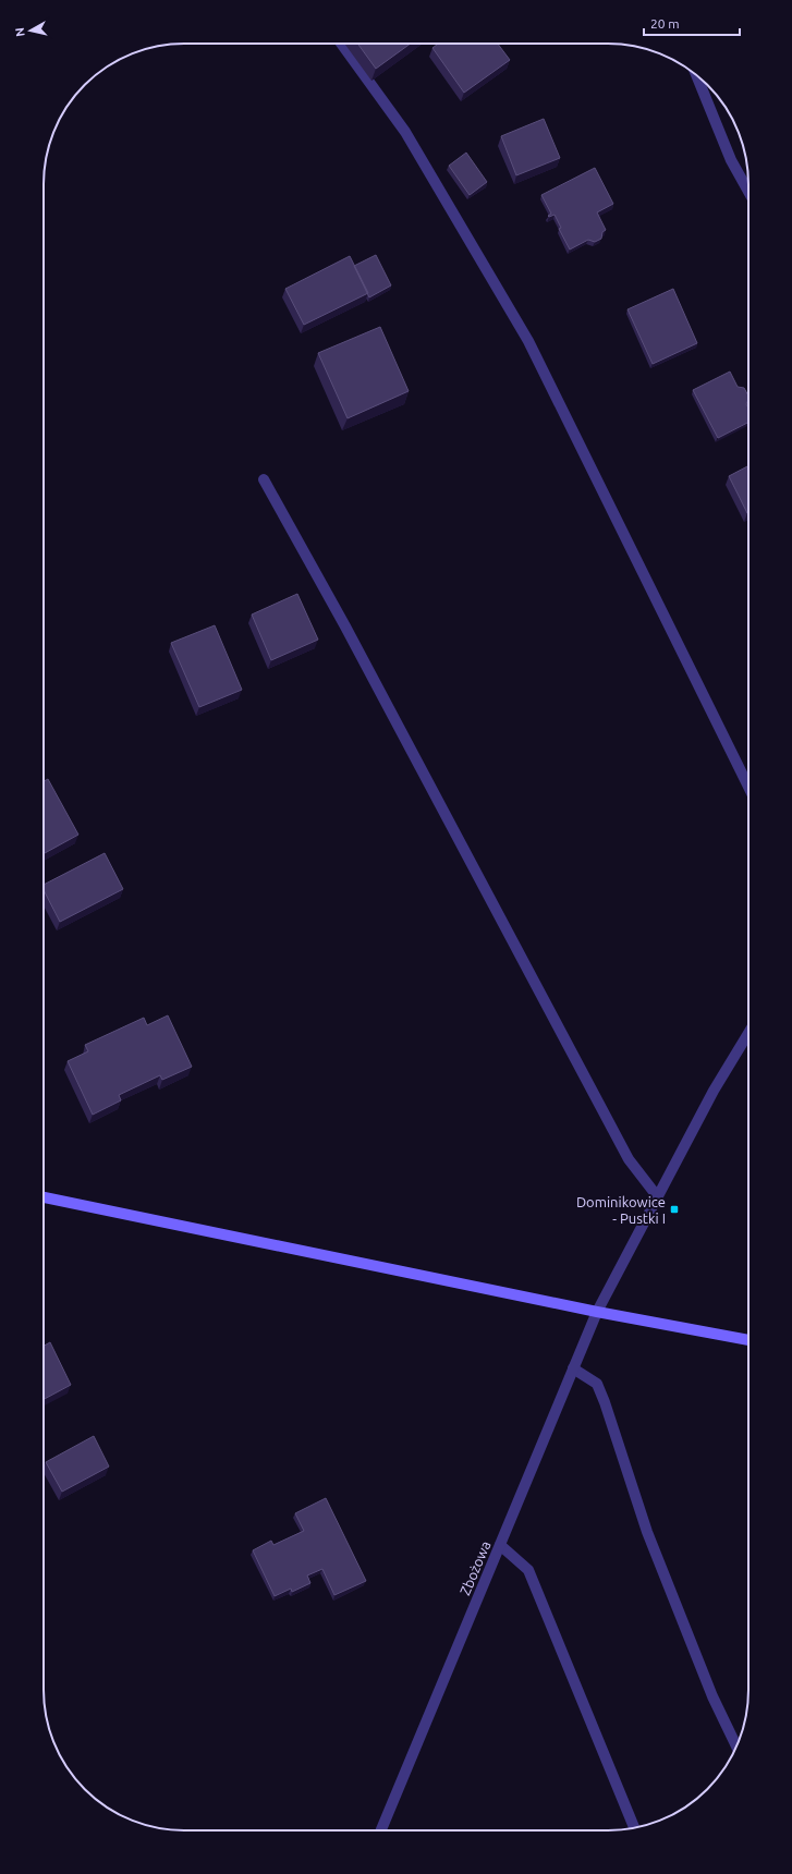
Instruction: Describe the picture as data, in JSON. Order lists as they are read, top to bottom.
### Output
{
  "streets": {
    "street": ["Zbożowa"]
  },
  "places": {
    "transit": ["Dominikowice - Pustki I"]
  },
  "scale_bar": "20 m",
  "north": "left"
}
